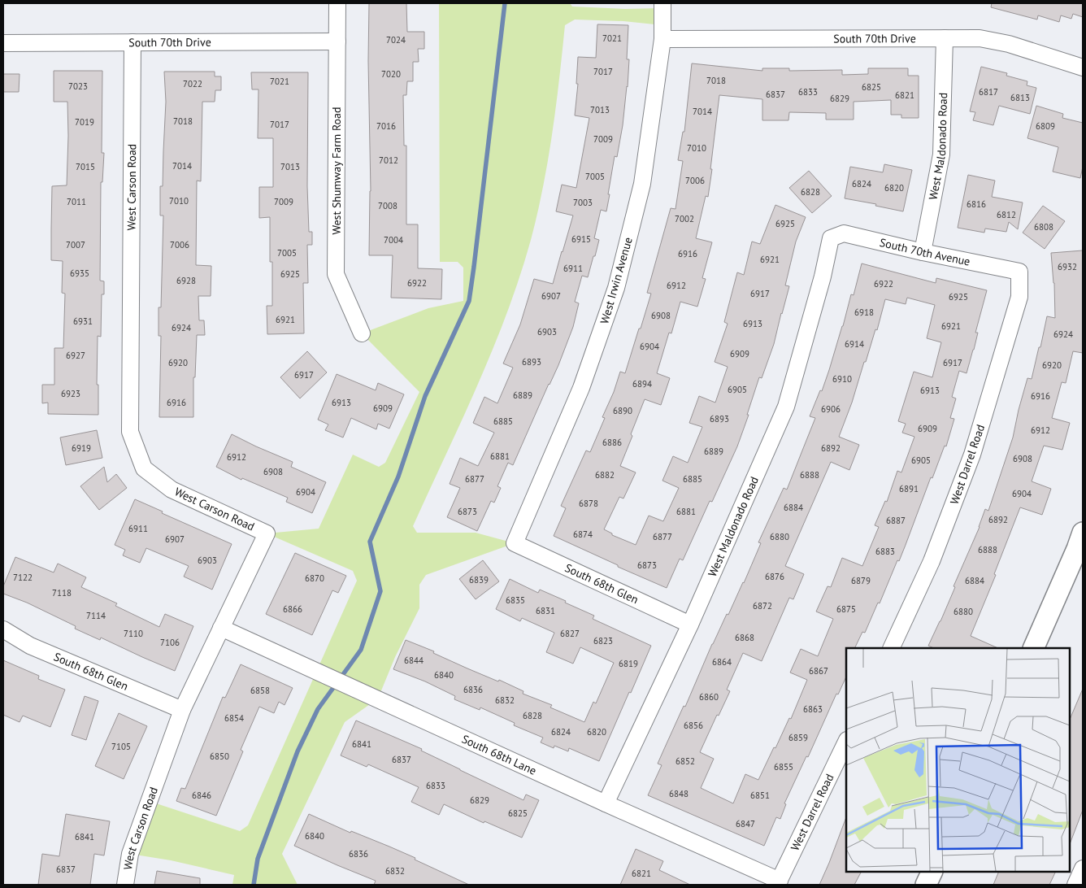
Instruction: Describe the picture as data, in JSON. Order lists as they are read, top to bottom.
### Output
{
  "streets": {
    "street": [
      "South 70th Drive",
      "West Maldonado Road",
      "West Shumway Farm Road",
      "West Carson Road",
      "South 70th Avenue",
      "West Irwin Avenue",
      "West Darrel Road",
      "South 68th Glen",
      "South 68th Lane"
    ]
  },
  "crossings": [
    ["South 70th Drive", "West Maldonado Road"],
    ["South 70th Drive", "West Shumway Farm Road"],
    ["South 70th Drive", "West Carson Road"],
    ["South 70th Drive", "West Irwin Avenue"],
    ["West Maldonado Road", "South 70th Avenue"],
    ["West Maldonado Road", "South 68th Glen"],
    ["West Maldonado Road", "South 68th Lane"],
    ["West Carson Road", "South 68th Glen"],
    ["West Carson Road", "South 68th Lane"],
    ["South 70th Avenue", "West Darrel Road"],
    ["West Irwin Avenue", "South 68th Glen"],
    ["West Darrel Road", "South 68th Lane"]
  ],
  "house_numbers": [
    "7021",
    "7024",
    "7017",
    "7020",
    "7018",
    "7021",
    "7022",
    "7023",
    "6825",
    "6833",
    "6817",
    "6837",
    "6821",
    "6813",
    "6829",
    "7013",
    "7014",
    "7018",
    "7019",
    "7017",
    "7016",
    "6809",
    "7009",
    "7010",
    "7012",
    "7014",
    "7015",
    "7013",
    "7005",
    "7006",
    "6824",
    "6820",
    "6828",
    "7010",
    "7011",
    "7009",
    "7003",
    "6816",
    "7008",
    "6812",
    "7002",
    "6925",
    "6808",
    "6915",
    "7004",
    "7007",
    "7006",
    "7005",
    "6916",
    "6921",
    "6932",
    "6911",
    "6935",
    "6925",
    "6928",
    "6922",
    "6922",
    "6912",
    "6917",
    "6907",
    "6925",
    "6918",
    "6908",
    "6921",
    "6931",
    "6913",
    "6921",
    "6924",
    "6903",
    "6924",
    "6914",
    "6904",
    "6909",
    "6927",
    "6893",
    "6920",
    "6917",
    "6920",
    "6917",
    "6910",
    "6894",
    "6905",
    "6913",
    "6923",
    "6889",
    "6916",
    "6916",
    "6913",
    "6909",
    "6906",
    "6890",
    "6893",
    "6885",
    "6909",
    "6912",
    "6886",
    "6919",
    "6892",
    "6889",
    "6881",
    "6912",
    "6908",
    "6905",
    "6908",
    "6882",
    "6888",
    "6877",
    "6885",
    "6891",
    "6904",
    "6904",
    "6878",
    "6884",
    "6873",
    "6881",
    "6892",
    "6887",
    "6911",
    "6874",
    "6877",
    "6880",
    "6907",
    "6888",
    "6883",
    "6903",
    "6873",
    "6876",
    "7122",
    "6870",
    "6839",
    "6879",
    "6884",
    "7118",
    "6835",
    "6872",
    "6866",
    "6875",
    "6831",
    "6880",
    "7114",
    "7110",
    "6827",
    "6868",
    "6823",
    "7106",
    "6844",
    "6864",
    "6819",
    "6867",
    "6840",
    "6836",
    "6858",
    "6860",
    "6832",
    "6863",
    "6828",
    "6854",
    "6856",
    "6824",
    "6820",
    "6859",
    "6841",
    "7105",
    "6850",
    "6837",
    "6852",
    "6855",
    "6833",
    "6848",
    "6846",
    "6851",
    "6829",
    "6825",
    "6847",
    "6840",
    "6841",
    "6836",
    "6837",
    "6832",
    "6821"
  ]
}
